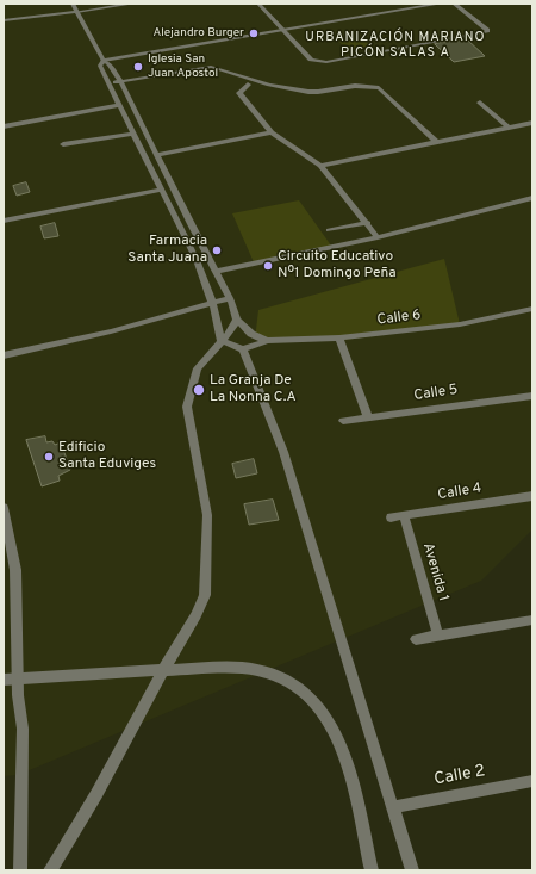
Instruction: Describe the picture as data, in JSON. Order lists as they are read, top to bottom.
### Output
{
  "streets": {
    "street": [
      "Calle 6",
      "Calle 5",
      "Calle 4",
      "Avenida 1",
      "Calle 2"
    ]
  },
  "crossings": [
    ["Calle 4", "Avenida 1"]
  ],
  "districts": ["URBANIZACIÓN MARIANO PICÓN SALAS A"],
  "places": [
    "Alejandro Burger",
    "Iglesia San Juan Apostol",
    "Farmacia Santa Juana",
    "Circuito Educativo Nº1 Domingo Peña",
    "La Granja De La Nonna C.A",
    "Edificio Santa Eduviges"
  ]
}
